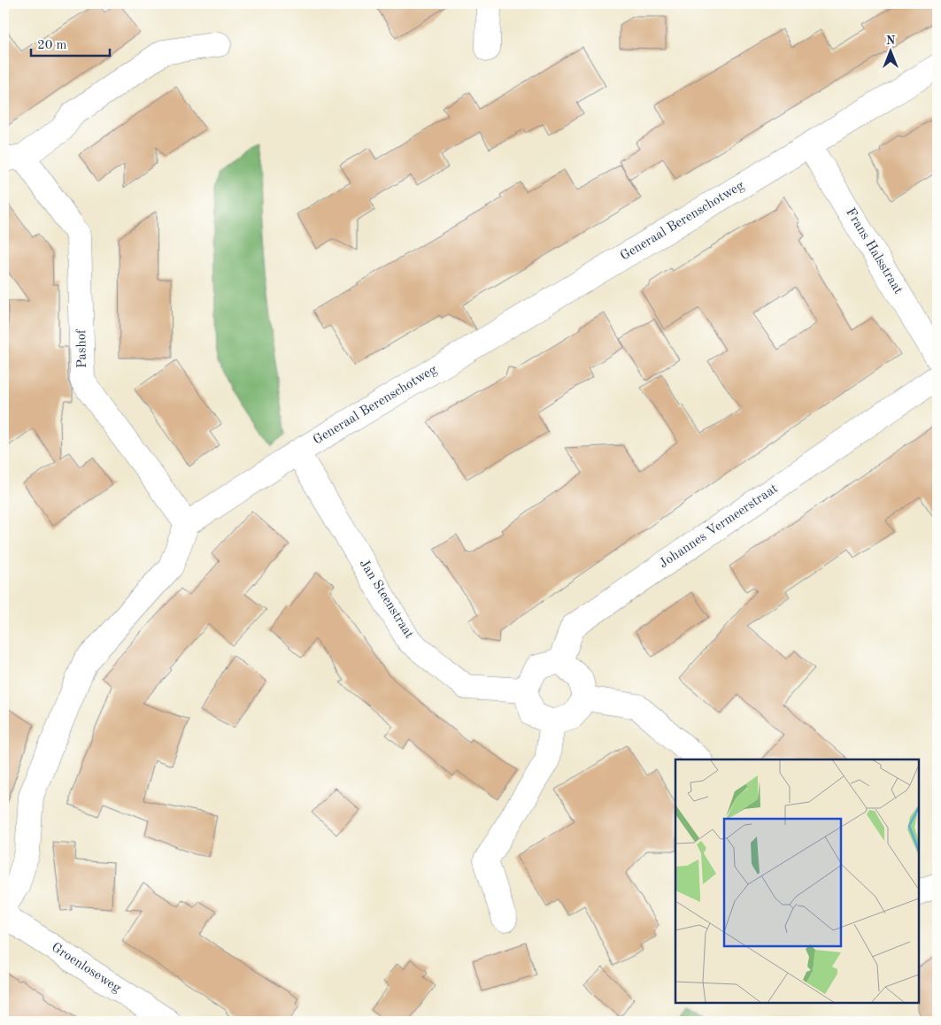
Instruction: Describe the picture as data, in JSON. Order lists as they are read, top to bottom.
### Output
{
  "streets": {
    "street": [
      "Generaal Berenschotweg",
      "Frans Halsstraat",
      "Pashof",
      "Johannes Vermeerstraat",
      "Jan Steenstraat",
      "Groenloseweg"
    ]
  },
  "crossings": [
    ["Generaal Berenschotweg", "Frans Halsstraat"],
    ["Generaal Berenschotweg", "Pashof"],
    ["Generaal Berenschotweg", "Jan Steenstraat"],
    ["Johannes Vermeerstraat", "Jan Steenstraat"]
  ],
  "scale_bar": "20 m",
  "north": "top"
}
